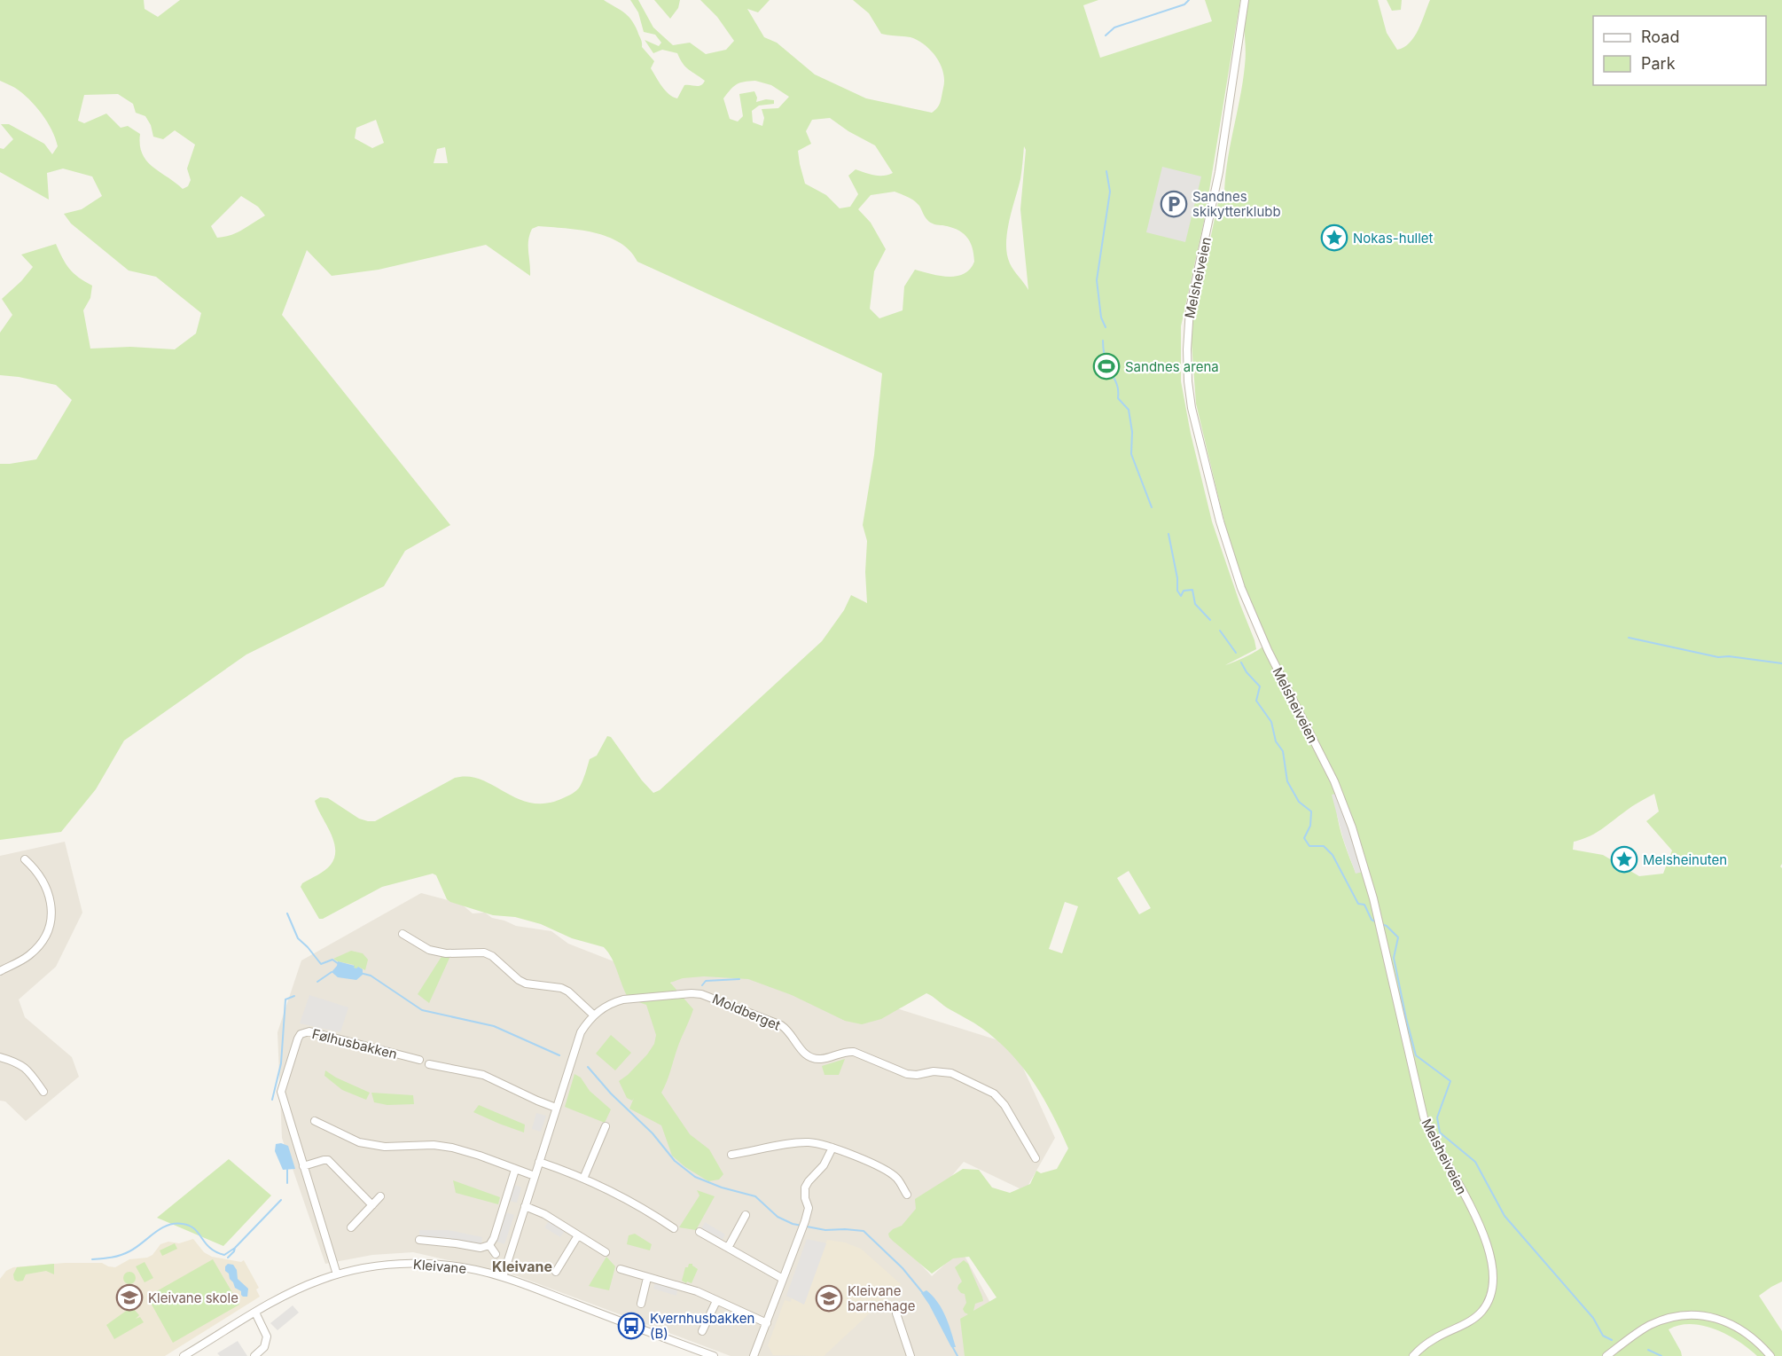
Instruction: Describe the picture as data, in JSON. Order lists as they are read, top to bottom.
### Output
{
  "streets": {
    "street": [
      "Melsheiveien",
      "Moldberget",
      "Følhusbakken",
      "Kleivane"
    ]
  },
  "crossings": [
    ["Moldberget", "Kleivane"],
    ["Følhusbakken", "Kleivane"]
  ],
  "districts": ["Kleivane"],
  "places": {
    "parking": ["Sandnes skikytterklubb"],
    "place": ["Nokas-hullet", "Melsheinuten"],
    "sports": ["Sandnes arena"],
    "school or university": ["Kleivane skole", "Kleivane barnehage"],
    "bus stop": ["Kvernhusbakken (B)"]
  },
  "legend": ["Road", "Park"]
}
